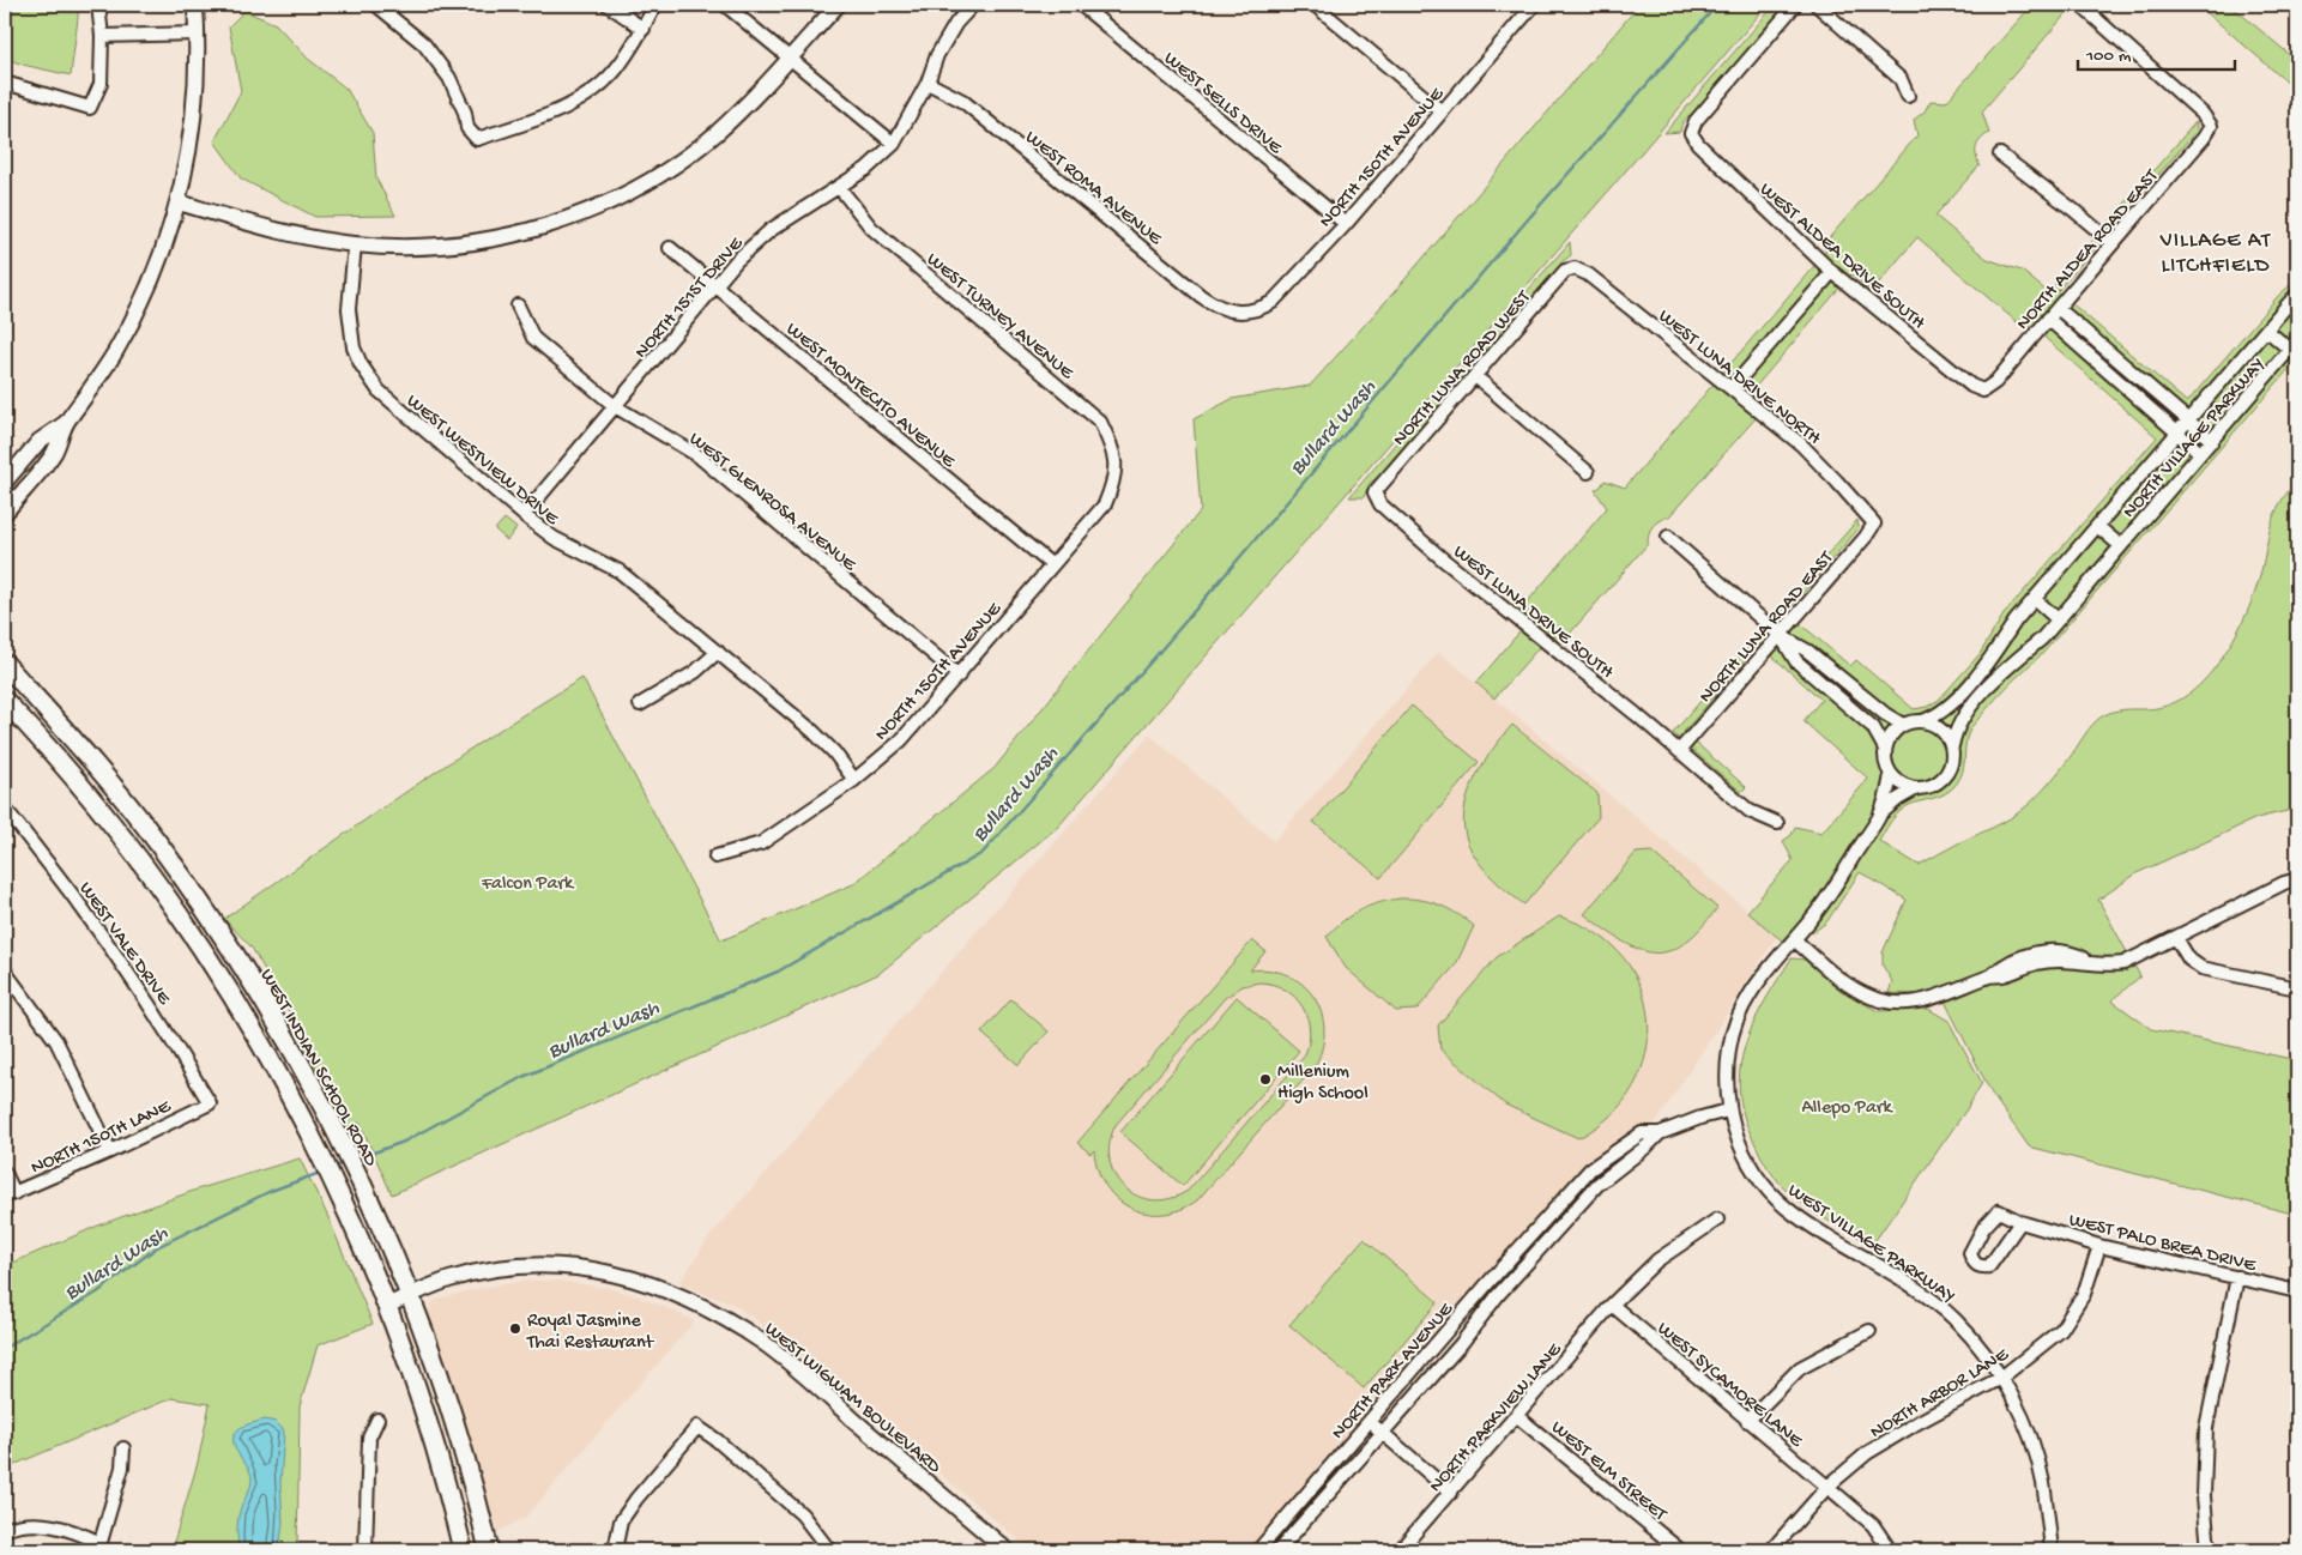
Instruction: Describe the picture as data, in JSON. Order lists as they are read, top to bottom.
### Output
{
  "streets": {
    "main road": ["WEST INDIAN SCHOOL ROAD"],
    "street": [
      "WEST SELLS DRIVE",
      "NORTH 150TH AVENUE",
      "WEST ROMA AVENUE",
      "NORTH ALDEA ROAD EAST",
      "WEST ALDEA DRIVE SOUTH",
      "NORTH 151ST DRIVE",
      "WEST TURNEY AVENUE",
      "NORTH LUNA ROAD WEST",
      "WEST LUNA DRIVE NORTH",
      "WEST MONTECITO AVENUE",
      "NORTH VILLAGE PARKWAY",
      "WEST WESTVIEW DRIVE",
      "WEST GLENROSA AVENUE",
      "WEST LUNA DRIVE SOUTH",
      "NORTH LUNA ROAD EAST",
      "WEST VALE DRIVE",
      "NORTH 150TH LANE",
      "WEST PALO BREA DRIVE",
      "WEST VILLAGE PARKWAY",
      "NORTH PARK AVENUE",
      "WEST SYCAMORE LANE",
      "NORTH ARBOR LANE",
      "WEST WIGWAM BOULEVARD",
      "NORTH PARKVIEW LANE",
      "WEST ELM STREET"
    ]
  },
  "crossings": [
    ["WEST SELLS DRIVE", "NORTH 150TH AVENUE"],
    ["NORTH 150TH AVENUE", "WEST ROMA AVENUE"],
    ["NORTH 150TH AVENUE", "WEST TURNEY AVENUE"],
    ["NORTH 150TH AVENUE", "WEST MONTECITO AVENUE"],
    ["NORTH 150TH AVENUE", "WEST WESTVIEW DRIVE"],
    ["NORTH 150TH AVENUE", "WEST GLENROSA AVENUE"],
    ["WEST ROMA AVENUE", "NORTH 151ST DRIVE"],
    ["NORTH ALDEA ROAD EAST", "WEST ALDEA DRIVE SOUTH"],
    ["NORTH 151ST DRIVE", "WEST TURNEY AVENUE"],
    ["NORTH 151ST DRIVE", "WEST MONTECITO AVENUE"],
    ["NORTH 151ST DRIVE", "WEST WESTVIEW DRIVE"],
    ["NORTH 151ST DRIVE", "WEST GLENROSA AVENUE"],
    ["NORTH LUNA ROAD WEST", "WEST LUNA DRIVE NORTH"],
    ["NORTH LUNA ROAD WEST", "WEST LUNA DRIVE SOUTH"],
    ["WEST LUNA DRIVE NORTH", "NORTH LUNA ROAD EAST"],
    ["NORTH VILLAGE PARKWAY", "WEST VILLAGE PARKWAY"],
    ["WEST LUNA DRIVE SOUTH", "NORTH LUNA ROAD EAST"],
    ["WEST VALE DRIVE", "NORTH 150TH LANE"],
    ["WEST INDIAN SCHOOL ROAD", "WEST WIGWAM BOULEVARD"],
    ["WEST PALO BREA DRIVE", "NORTH ARBOR LANE"],
    ["WEST VILLAGE PARKWAY", "NORTH PARK AVENUE"],
    ["WEST VILLAGE PARKWAY", "NORTH ARBOR LANE"],
    ["WEST SYCAMORE LANE", "NORTH ARBOR LANE"],
    ["WEST SYCAMORE LANE", "NORTH PARKVIEW LANE"],
    ["NORTH PARKVIEW LANE", "WEST ELM STREET"]
  ],
  "districts": ["VILLAGE AT LITCHFIELD"],
  "water": ["Bullard Wash"],
  "parks": ["Falcon Park", "Allepo Park"],
  "places": ["Millenium High School", "Royal Jasmine Thai Restaurant"],
  "scale_bar": "100 m"
}
